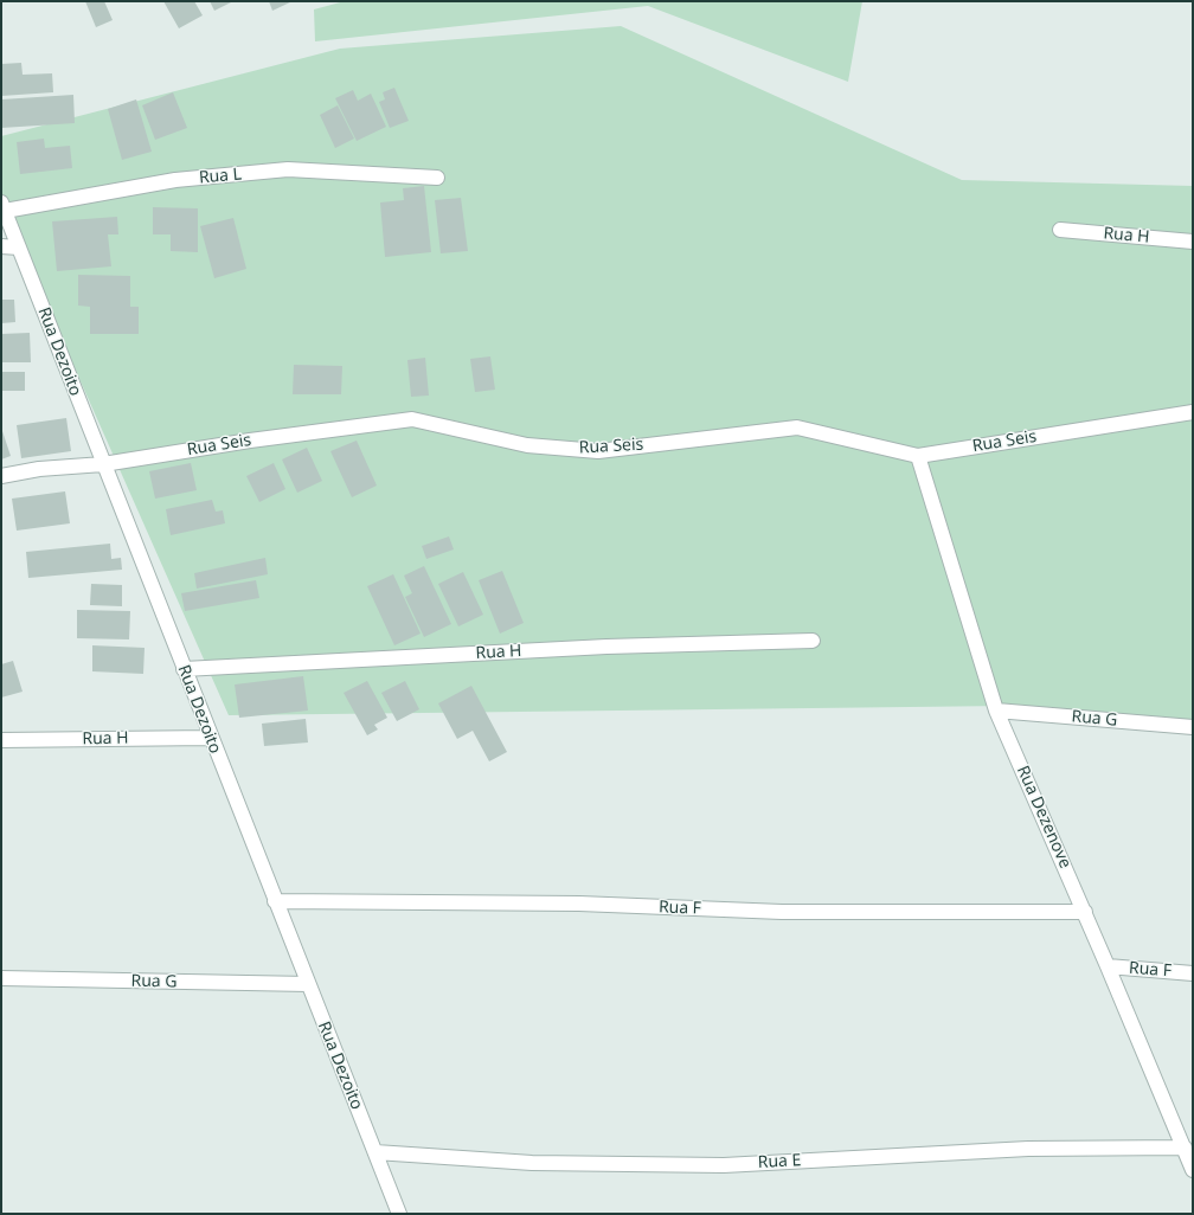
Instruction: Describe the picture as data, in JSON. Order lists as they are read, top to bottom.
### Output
{
  "streets": {
    "street": [
      "Rua L",
      "Rua H",
      "Rua Dezoito",
      "Rua Seis",
      "Rua G",
      "Rua Dezenove",
      "Rua F",
      "Rua E"
    ]
  },
  "crossings": [
    ["Rua L", "Rua Dezoito"],
    ["Rua H", "Rua Dezoito"],
    ["Rua Dezoito", "Rua Seis"],
    ["Rua Dezoito", "Rua G"],
    ["Rua Dezoito", "Rua F"],
    ["Rua Dezoito", "Rua E"],
    ["Rua Seis", "Rua Dezenove"],
    ["Rua G", "Rua Dezenove"],
    ["Rua Dezenove", "Rua F"],
    ["Rua Dezenove", "Rua E"]
  ]
}
